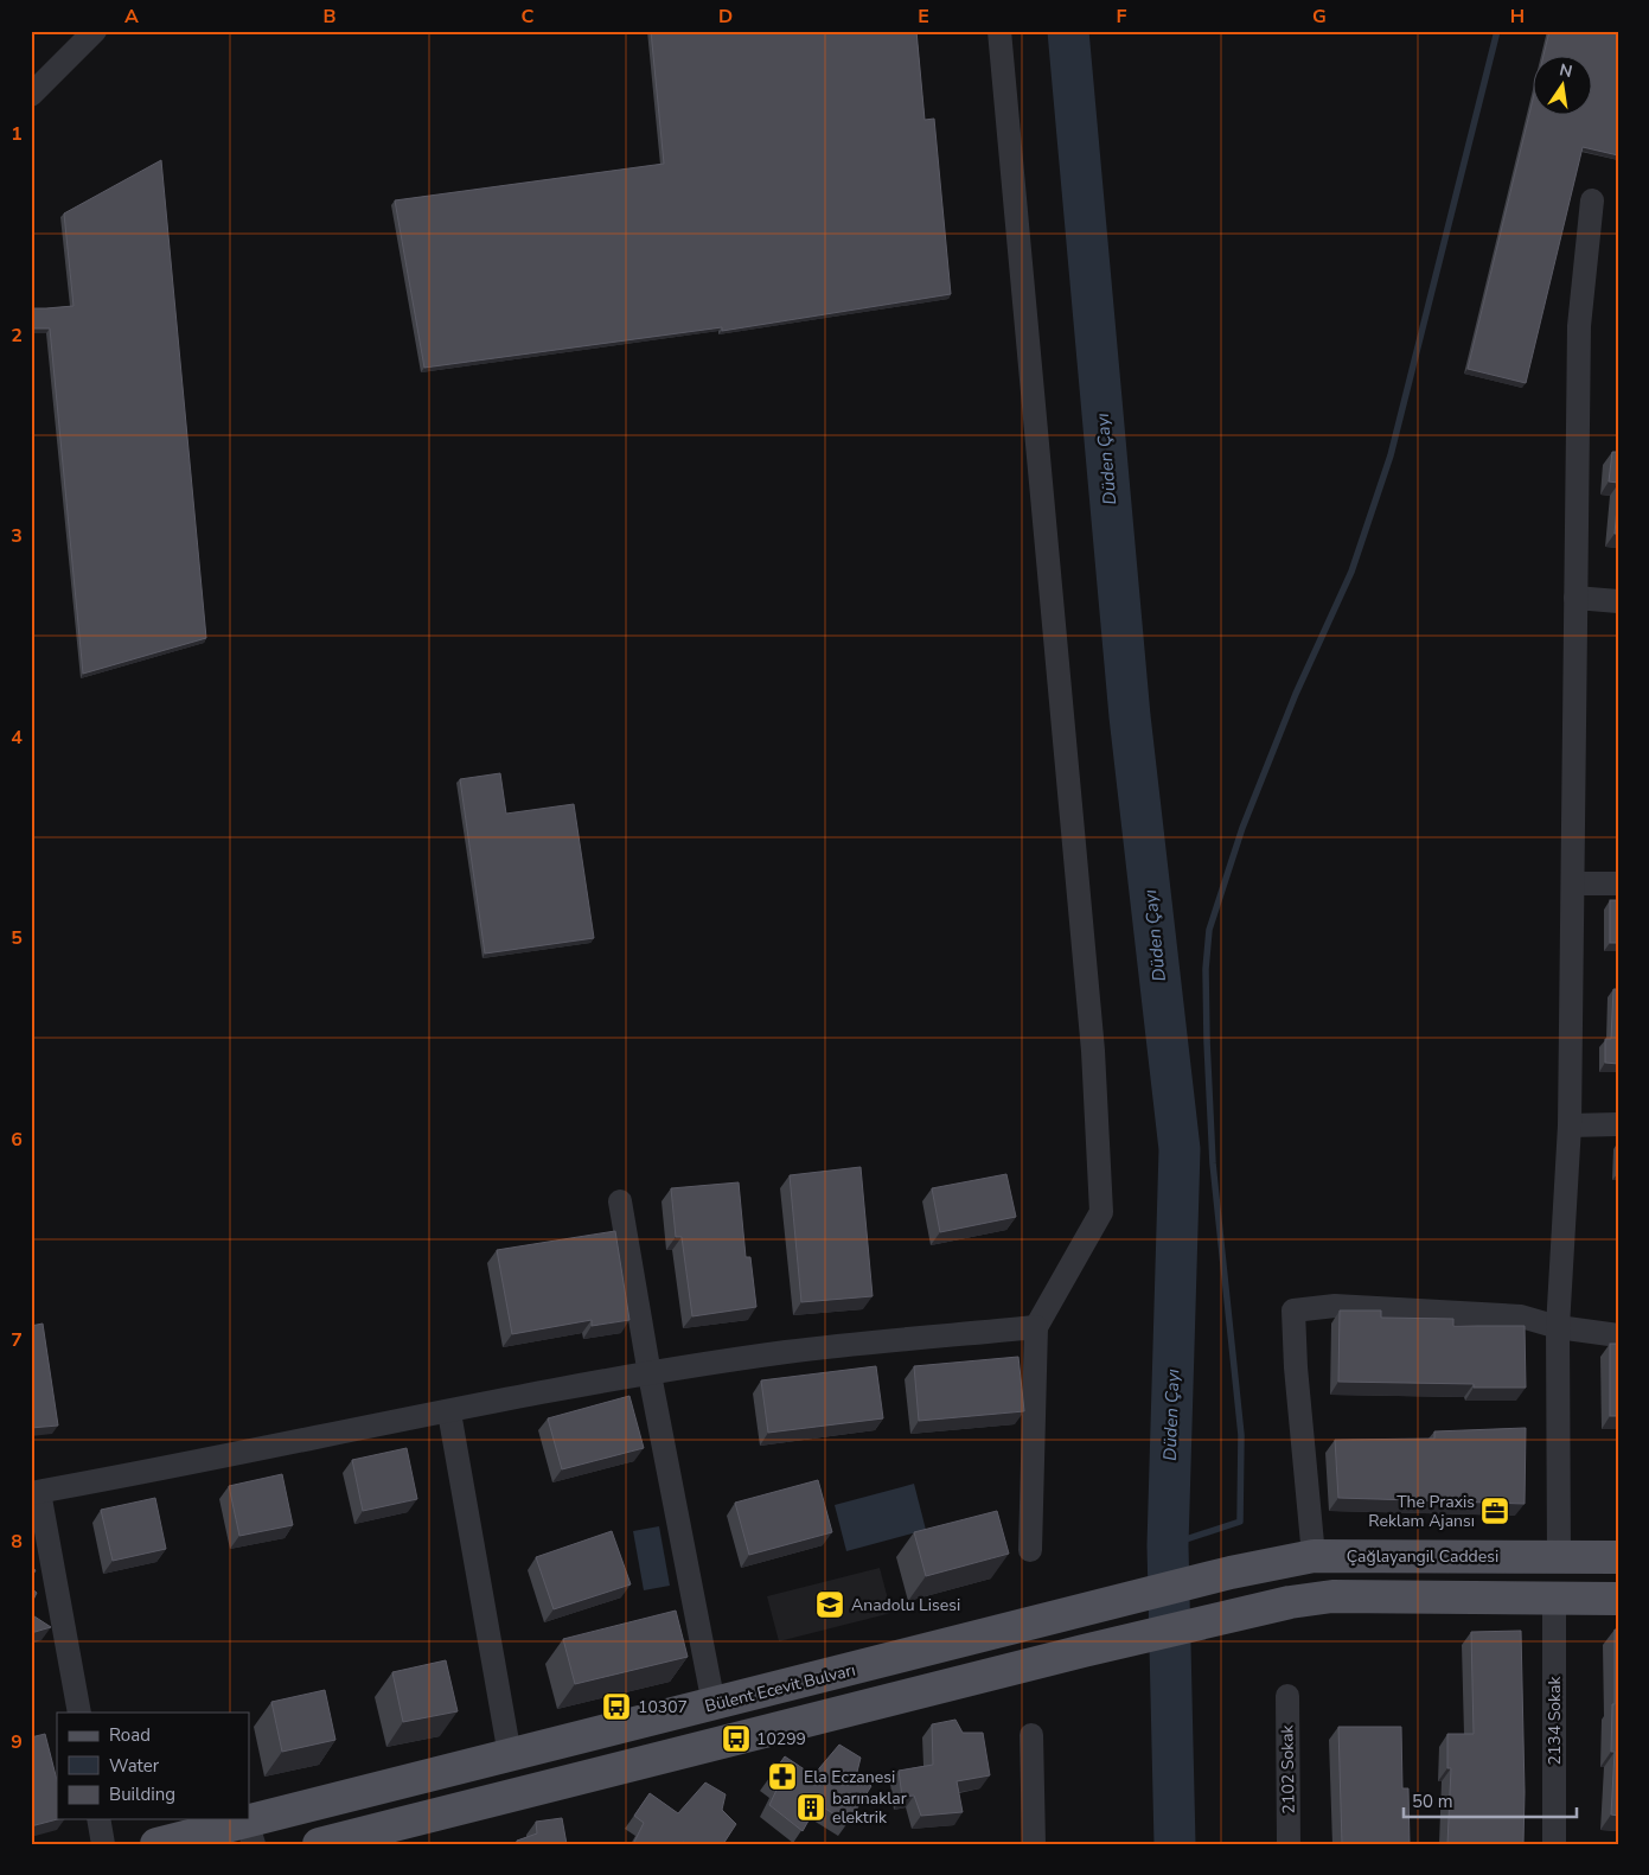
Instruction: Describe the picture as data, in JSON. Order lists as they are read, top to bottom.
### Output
{
  "streets": {
    "main road": ["Çağlayangil Caddesi", "Bülent Ecevit Bulvarı"],
    "street": ["2134 Sokak", "2102 Sokak"]
  },
  "crossings": [
    ["Çağlayangil Caddesi", "Bülent Ecevit Bulvarı"]
  ],
  "water": ["Düden Çayı"],
  "places": {
    "office": ["The Praxis Reklam Ajansı"],
    "school or university": ["Anadolu Lisesi"],
    "bus stop": ["10307", "10299"],
    "pharmacy": ["Ela Eczanesi"],
    "building": ["barınaklar elektrik"]
  },
  "legend": ["Road", "Water", "Building"],
  "scale_bar": "50 m",
  "north": "top",
  "grid": {
    "columns": [
      "A",
      "B",
      "C",
      "D",
      "E",
      "F",
      "G",
      "H"
    ],
    "rows": [
      "1",
      "2",
      "3",
      "4",
      "5",
      "6",
      "7",
      "8",
      "9"
    ]
  }
}
